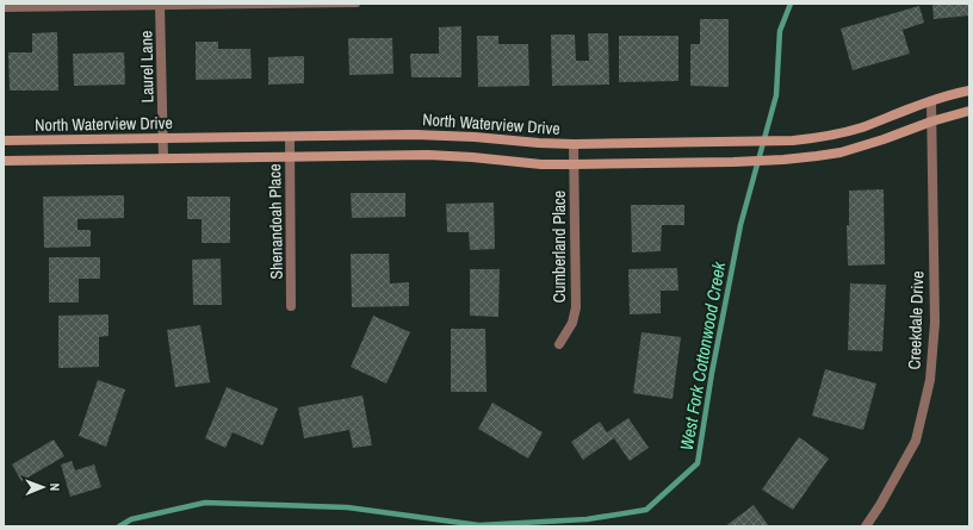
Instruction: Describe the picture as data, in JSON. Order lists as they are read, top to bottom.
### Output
{
  "streets": {
    "street": [
      "Laurel Lane",
      "North Waterview Drive",
      "Shenandoah Place",
      "Cumberland Place",
      "Creekdale Drive"
    ]
  },
  "crossings": [
    ["Laurel Lane", "North Waterview Drive"],
    ["North Waterview Drive", "Shenandoah Place"],
    ["North Waterview Drive", "Cumberland Place"],
    ["North Waterview Drive", "Creekdale Drive"]
  ],
  "water": ["West Fork Cottonwood Creek"],
  "north": "right"
}
